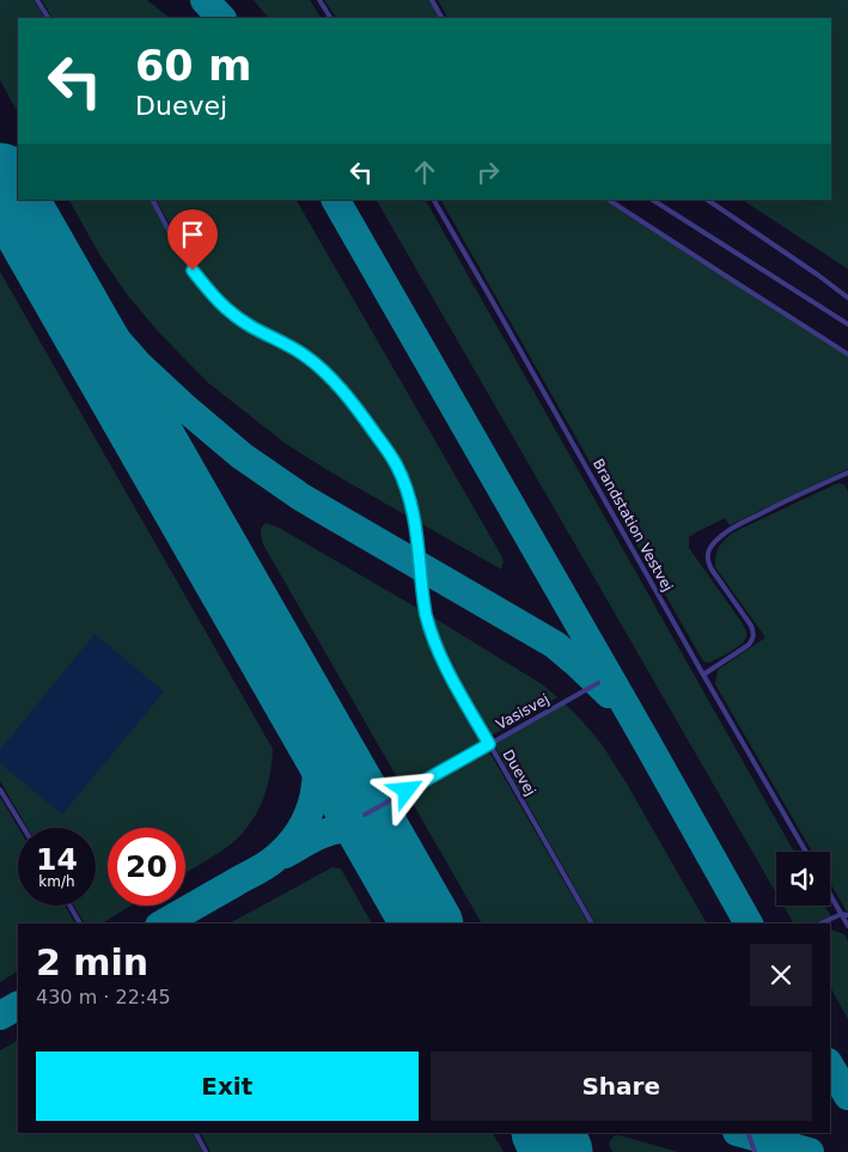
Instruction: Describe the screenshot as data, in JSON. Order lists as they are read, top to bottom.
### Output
{
  "streets": {
    "lane": ["Brandstation Vestvej", "Vasisvej", "Duevej"]
  },
  "crossings": [
    ["Vasisvej", "Duevej"]
  ],
  "page": {
    "turn": ["60 m", "Duevej"],
    "speed": "14 km/h",
    "limit": "20",
    "heading": ["2 min", "430 m · 22:45"],
    "buttons": ["Exit", "Share"]
  }
}
